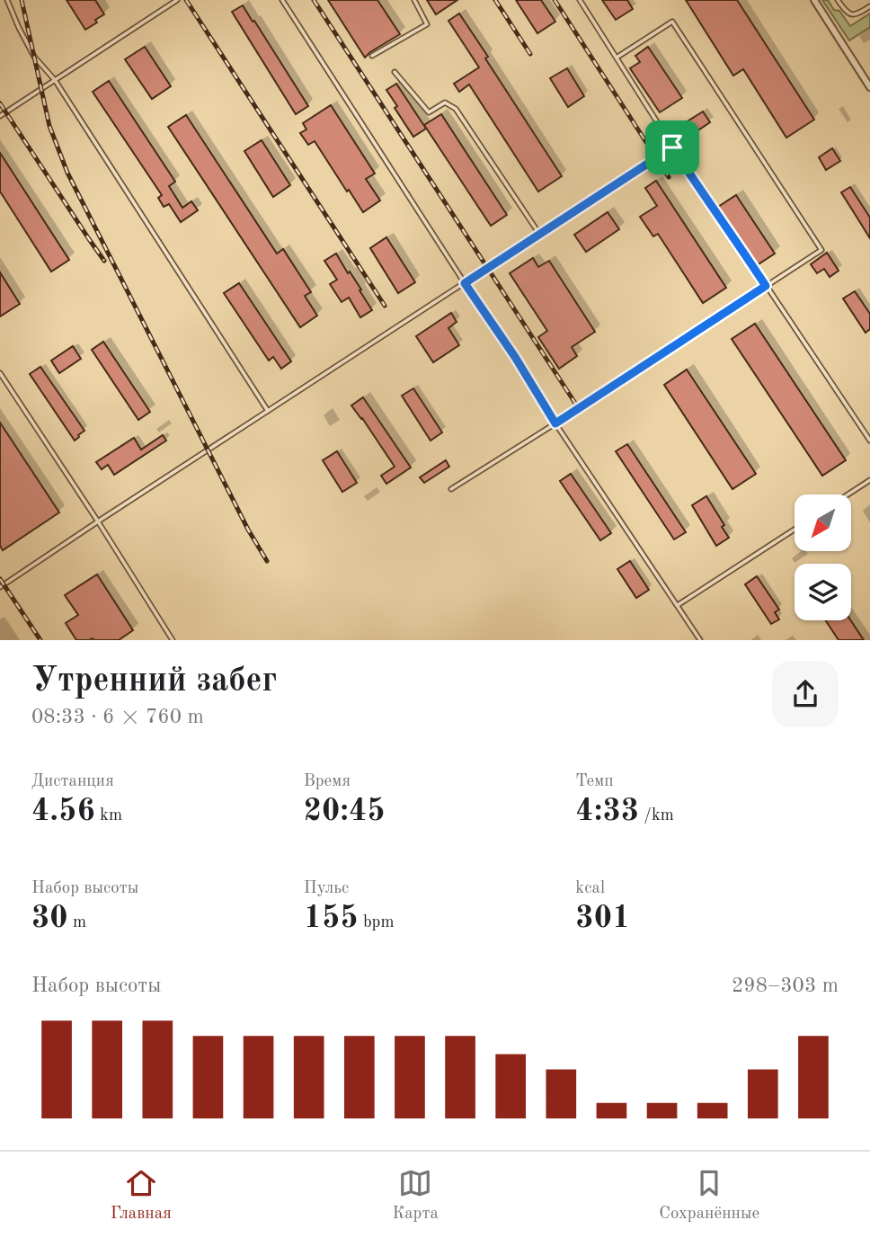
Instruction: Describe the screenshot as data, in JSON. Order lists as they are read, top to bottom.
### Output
{
  "north": "bottom left",
  "page": {
    "heading": ["Утренний забег", "08:33 · 6 × 760 m"],
    "stats": [
      ["Дистанция", "4.56 km"],
      ["Время", "20:45"],
      ["Темп", "4:33 /km"],
      ["Набор высоты", "30 m"],
      ["Пульс", "155 bpm"],
      ["kcal", "301"]
    ],
    "chart": ["Набор высоты", "298–303 m"],
    "tabs": ["Главная", "Карта", "Сохранённые"]
  }
}
